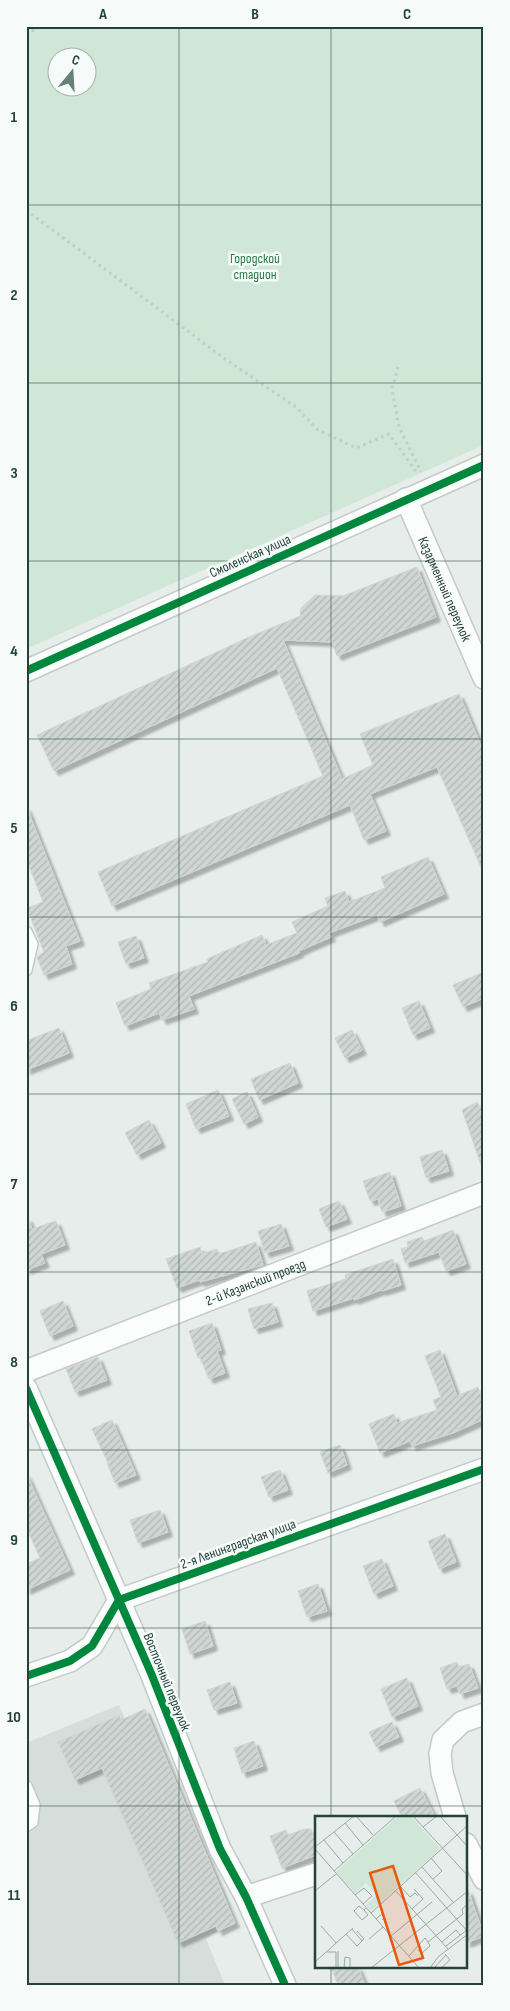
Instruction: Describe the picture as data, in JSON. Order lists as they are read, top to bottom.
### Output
{
  "streets": {
    "street": [
      "Смоленская улица",
      "Казарменный переулок",
      "2-й Казанский проезд",
      "2-я Ленинградская улица",
      "Восточный переулок"
    ]
  },
  "crossings": [
    ["Смоленская улица", "Казарменный переулок"],
    ["2-я Ленинградская улица", "Восточный переулок"]
  ],
  "parks": ["Городской стадион"],
  "north": "top",
  "grid": {
    "columns": ["A", "B", "C"],
    "rows": [
      "1",
      "2",
      "3",
      "4",
      "5",
      "6",
      "7",
      "8",
      "9",
      "10",
      "11"
    ]
  }
}
